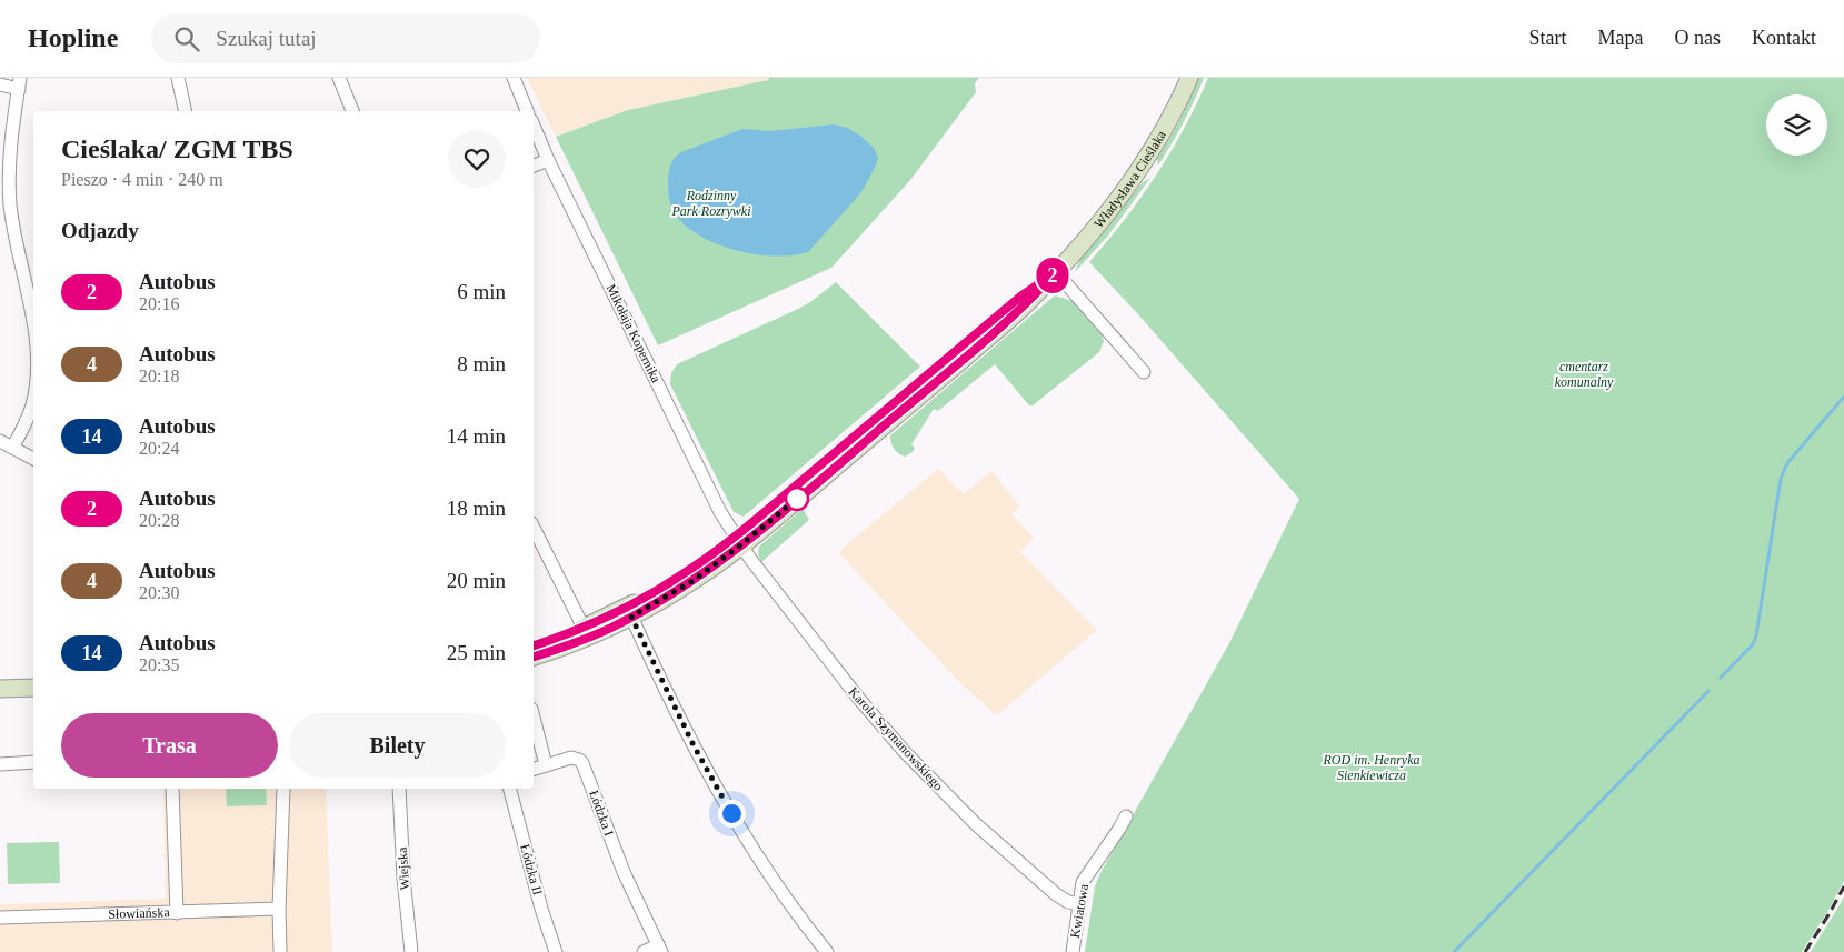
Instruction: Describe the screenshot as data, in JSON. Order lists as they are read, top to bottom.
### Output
{
  "streets": {
    "street": [
      "Władysława Cieślaka",
      "Mikołaja Kopernika",
      "Karola Szymanowskiego",
      "Łódzka I",
      "Wiejska",
      "Łódzka II",
      "Kwiatowa",
      "Słowiańska"
    ]
  },
  "crossings": [
    ["Władysława Cieślaka", "Mikołaja Kopernika"],
    ["Władysława Cieślaka", "Karola Szymanowskiego"],
    ["Mikołaja Kopernika", "Karola Szymanowskiego"],
    ["Karola Szymanowskiego", "Kwiatowa"]
  ],
  "parks": ["Rodzinny Park Rozrywki", "cmentarz komunalny", "ROD im. Henryka Sienkiewicza"],
  "lines": ["bus line 2"],
  "page": {
    "header": "Hopline",
    "search": "Szukaj tutaj",
    "nav": [
      "Start",
      "Mapa",
      "O nas",
      "Kontakt"
    ],
    "on_map": "2",
    "heading": [
      ["Cieślaka/ ZGM TBS", "Pieszo · 4 min · 240 m"],
      "Odjazdy"
    ],
    "list": [
      {
        "mark": "2",
        "name": "Autobus",
        "note": "20:16",
        "value": "6 min"
      },
      {
        "mark": "4",
        "name": "Autobus",
        "note": "20:18",
        "value": "8 min"
      },
      {
        "mark": "14",
        "name": "Autobus",
        "note": "20:24",
        "value": "14 min"
      },
      {
        "mark": "2",
        "name": "Autobus",
        "note": "20:28",
        "value": "18 min"
      },
      {
        "mark": "4",
        "name": "Autobus",
        "note": "20:30",
        "value": "20 min"
      },
      {
        "mark": "14",
        "name": "Autobus",
        "note": "20:35",
        "value": "25 min"
      }
    ],
    "buttons": ["Trasa", "Bilety"]
  }
}
